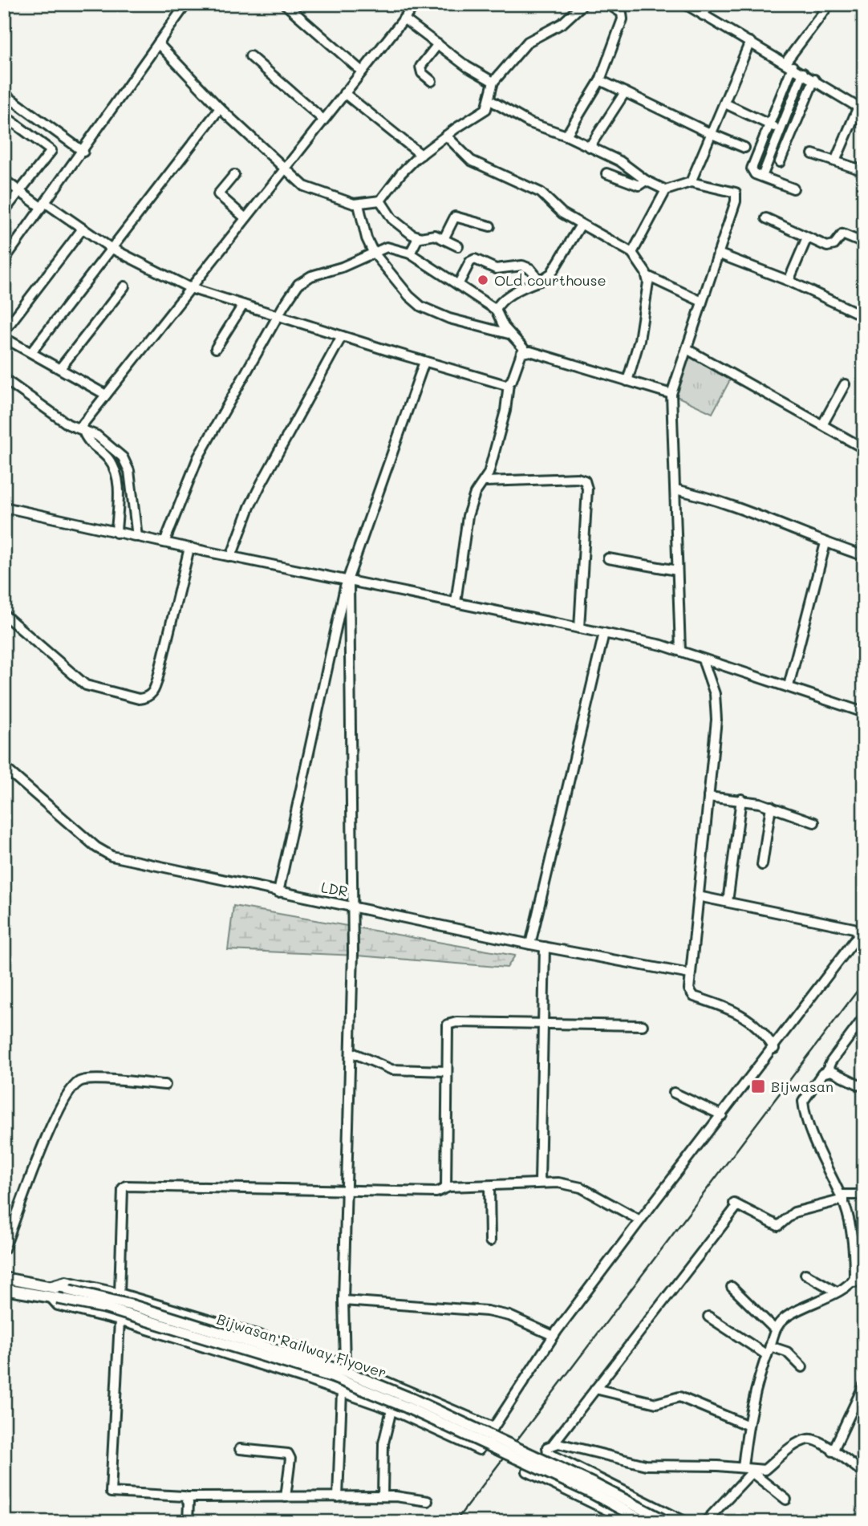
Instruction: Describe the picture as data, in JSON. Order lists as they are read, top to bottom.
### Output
{
  "streets": {
    "main road": ["Bijwasan Railway Flyover"],
    "street": ["LDR"]
  },
  "places": {
    "other": ["OLd courthouse"],
    "transit": ["Bijwasan"]
  }
}
